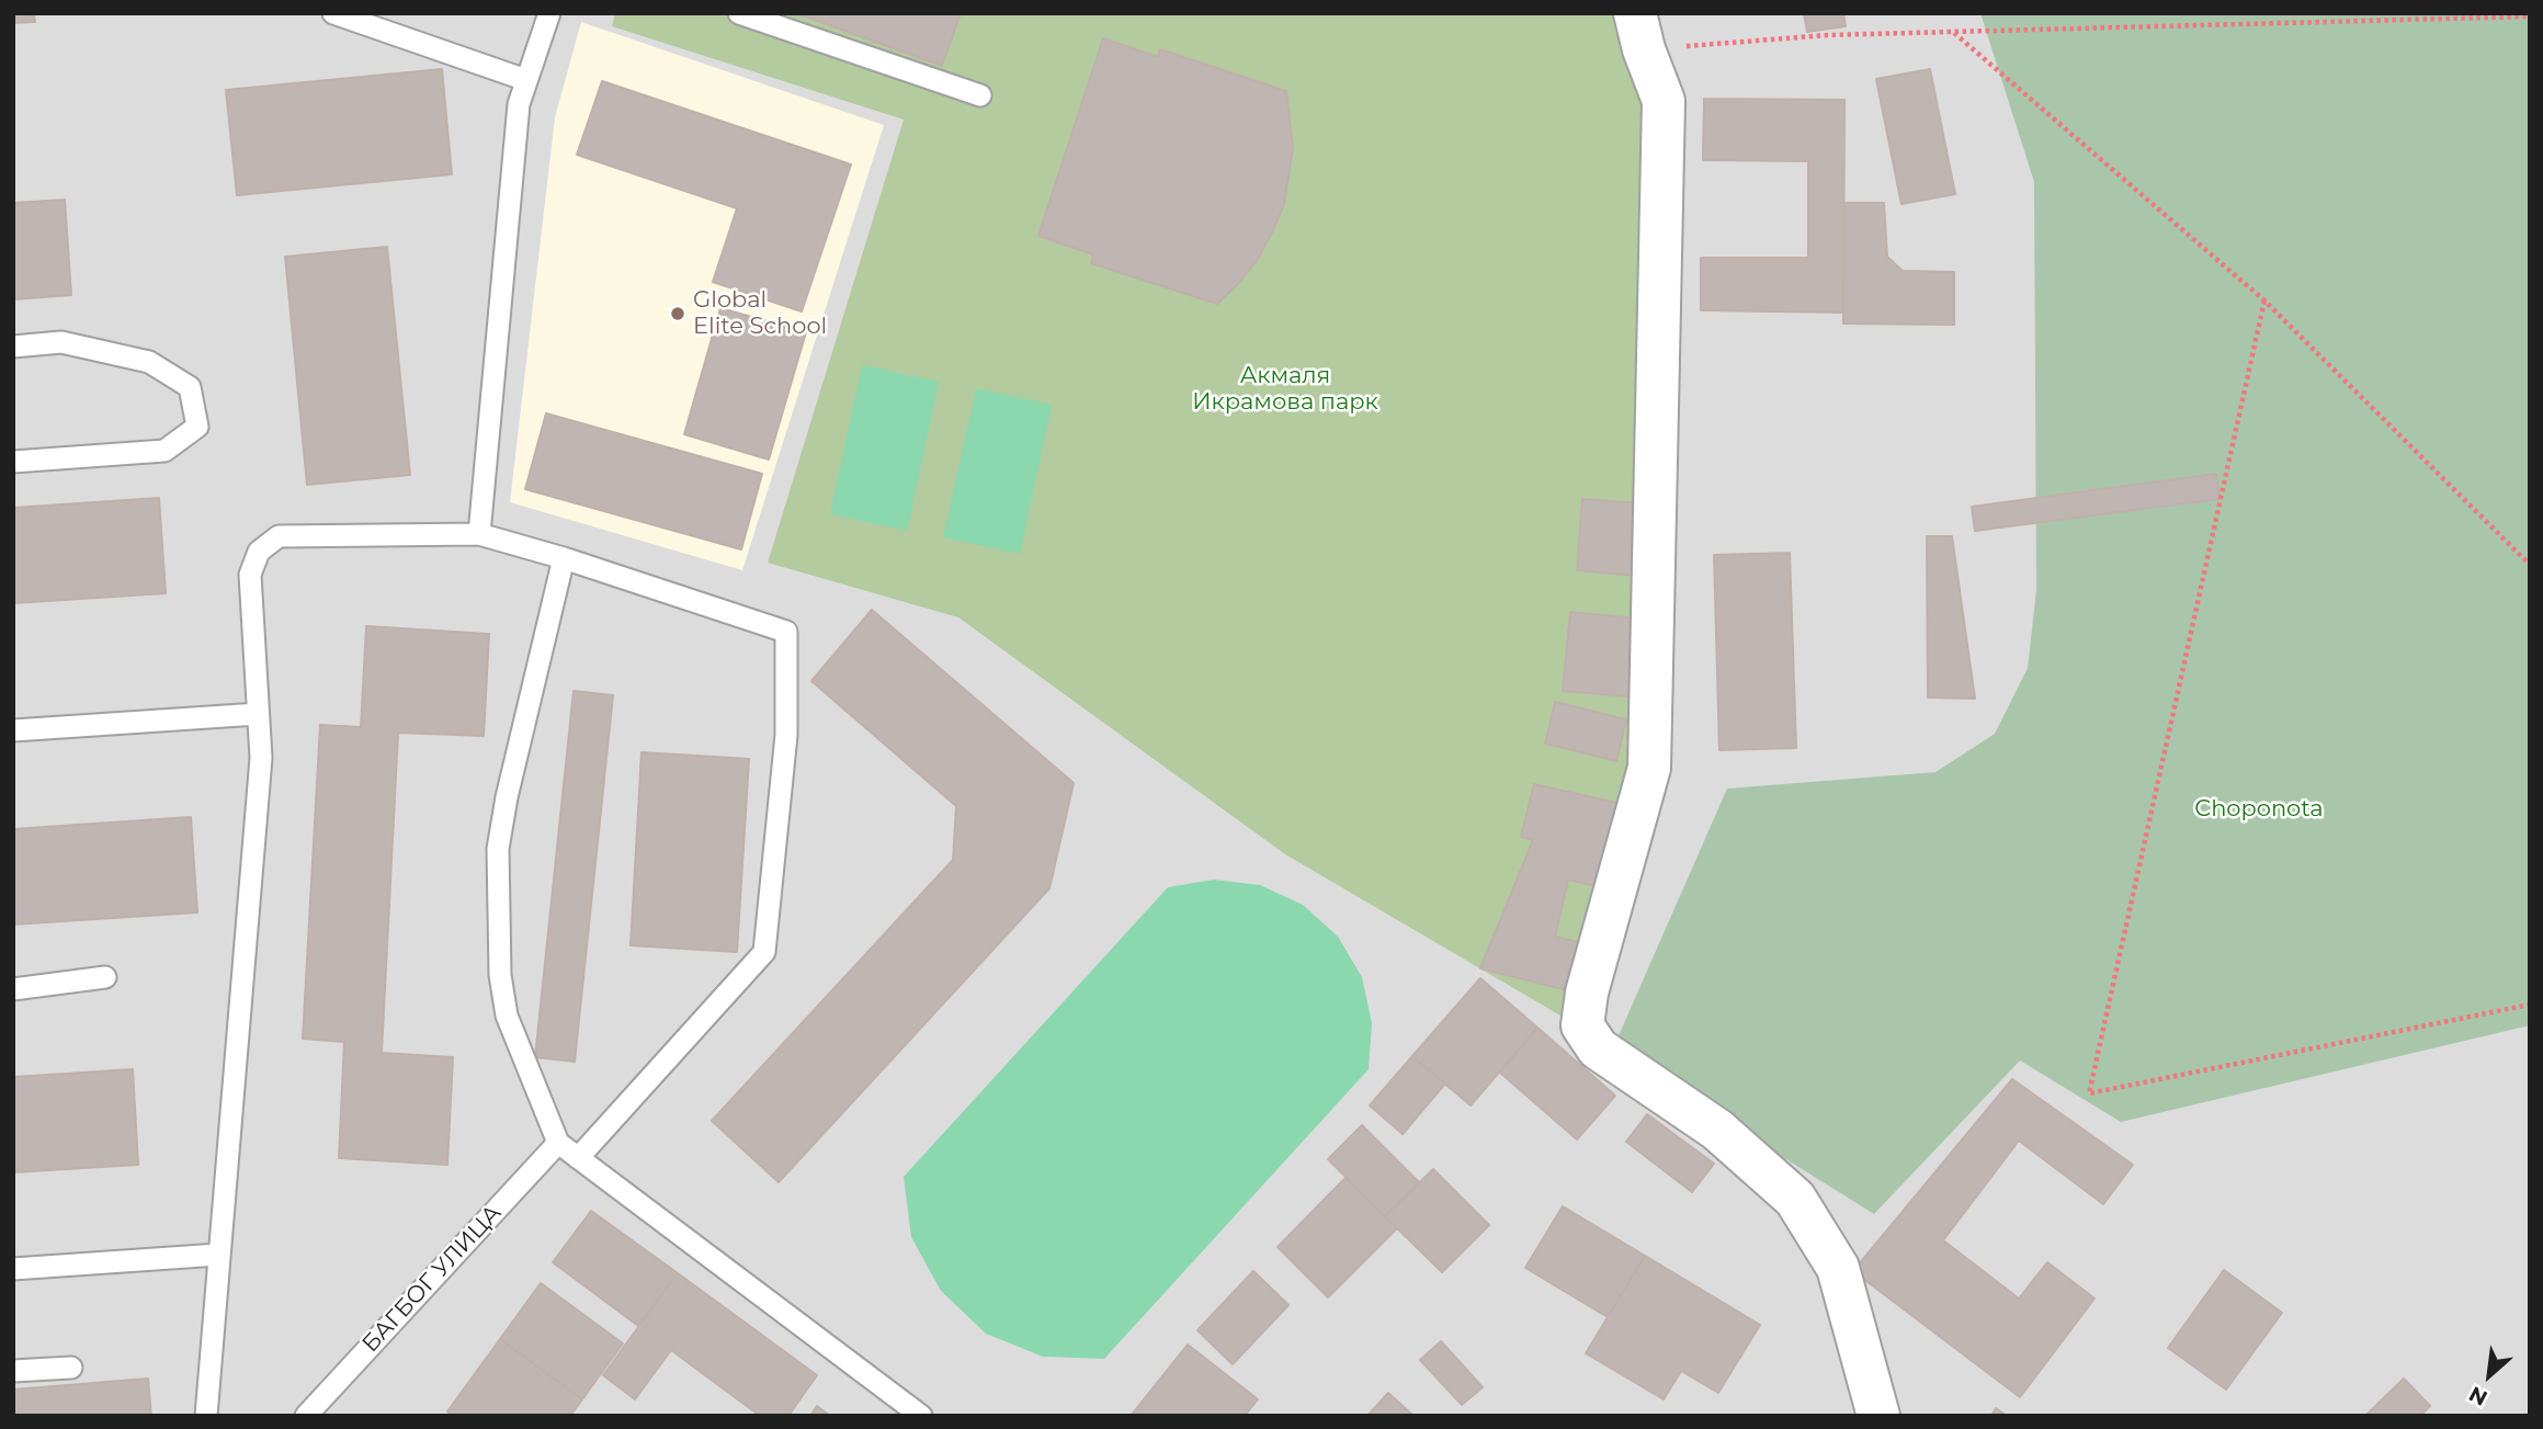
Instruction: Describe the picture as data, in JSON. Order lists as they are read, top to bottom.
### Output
{
  "streets": {
    "lane": ["БАГБОГ УЛИЦА"]
  },
  "parks": ["Акмаля Икрамова парк", "Choponota"],
  "places": ["Global Elite School"],
  "north": "bottom left"
}
